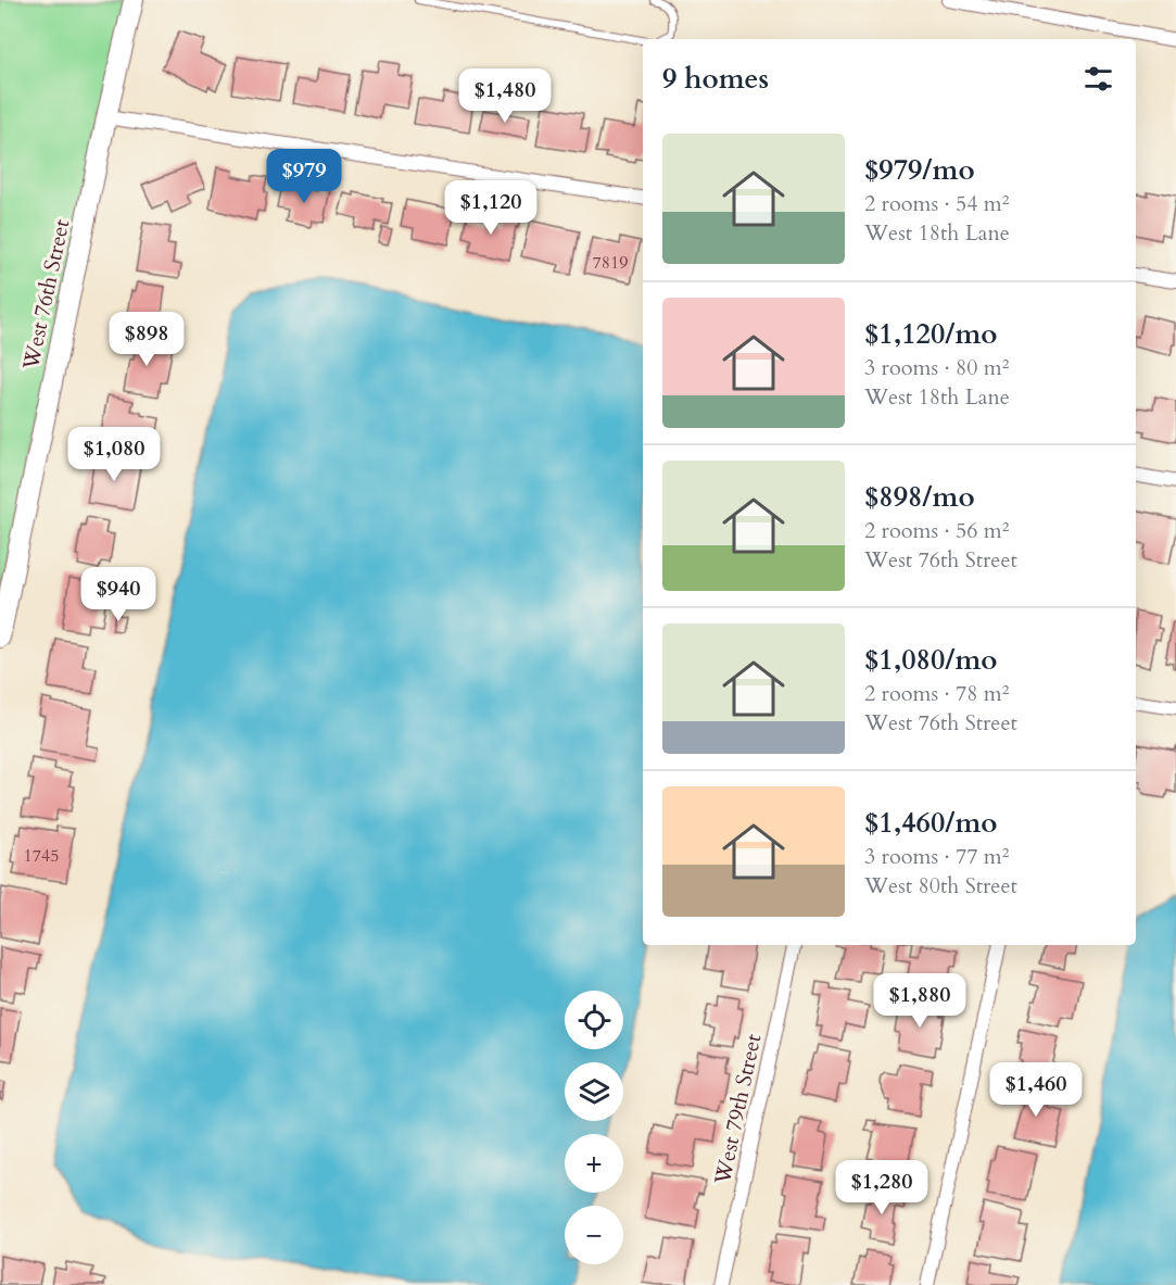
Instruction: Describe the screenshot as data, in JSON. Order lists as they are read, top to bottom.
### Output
{
  "streets": {
    "street": ["West 76th Street", "West 79th Street"]
  },
  "house_numbers": ["7819", "1745"],
  "page": {
    "heading": "9 homes",
    "price": [
      "$1,480",
      "$979",
      "$1,120",
      "$898",
      "$1,080",
      "$940",
      "$1,880",
      "$1,460",
      "$1,280"
    ],
    "list": [
      {
        "name": "$979/mo",
        "note": "2 rooms · 54 m² · West 18th Lane"
      },
      {
        "name": "$1,120/mo",
        "note": "3 rooms · 80 m² · West 18th Lane"
      },
      {
        "name": "$898/mo",
        "note": "2 rooms · 56 m² · West 76th Street"
      },
      {
        "name": "$1,080/mo",
        "note": "2 rooms · 78 m² · West 76th Street"
      },
      {
        "name": "$1,460/mo",
        "note": "3 rooms · 77 m² · West 80th Street"
      }
    ],
    "map_buttons": ["+", "−"]
  }
}
